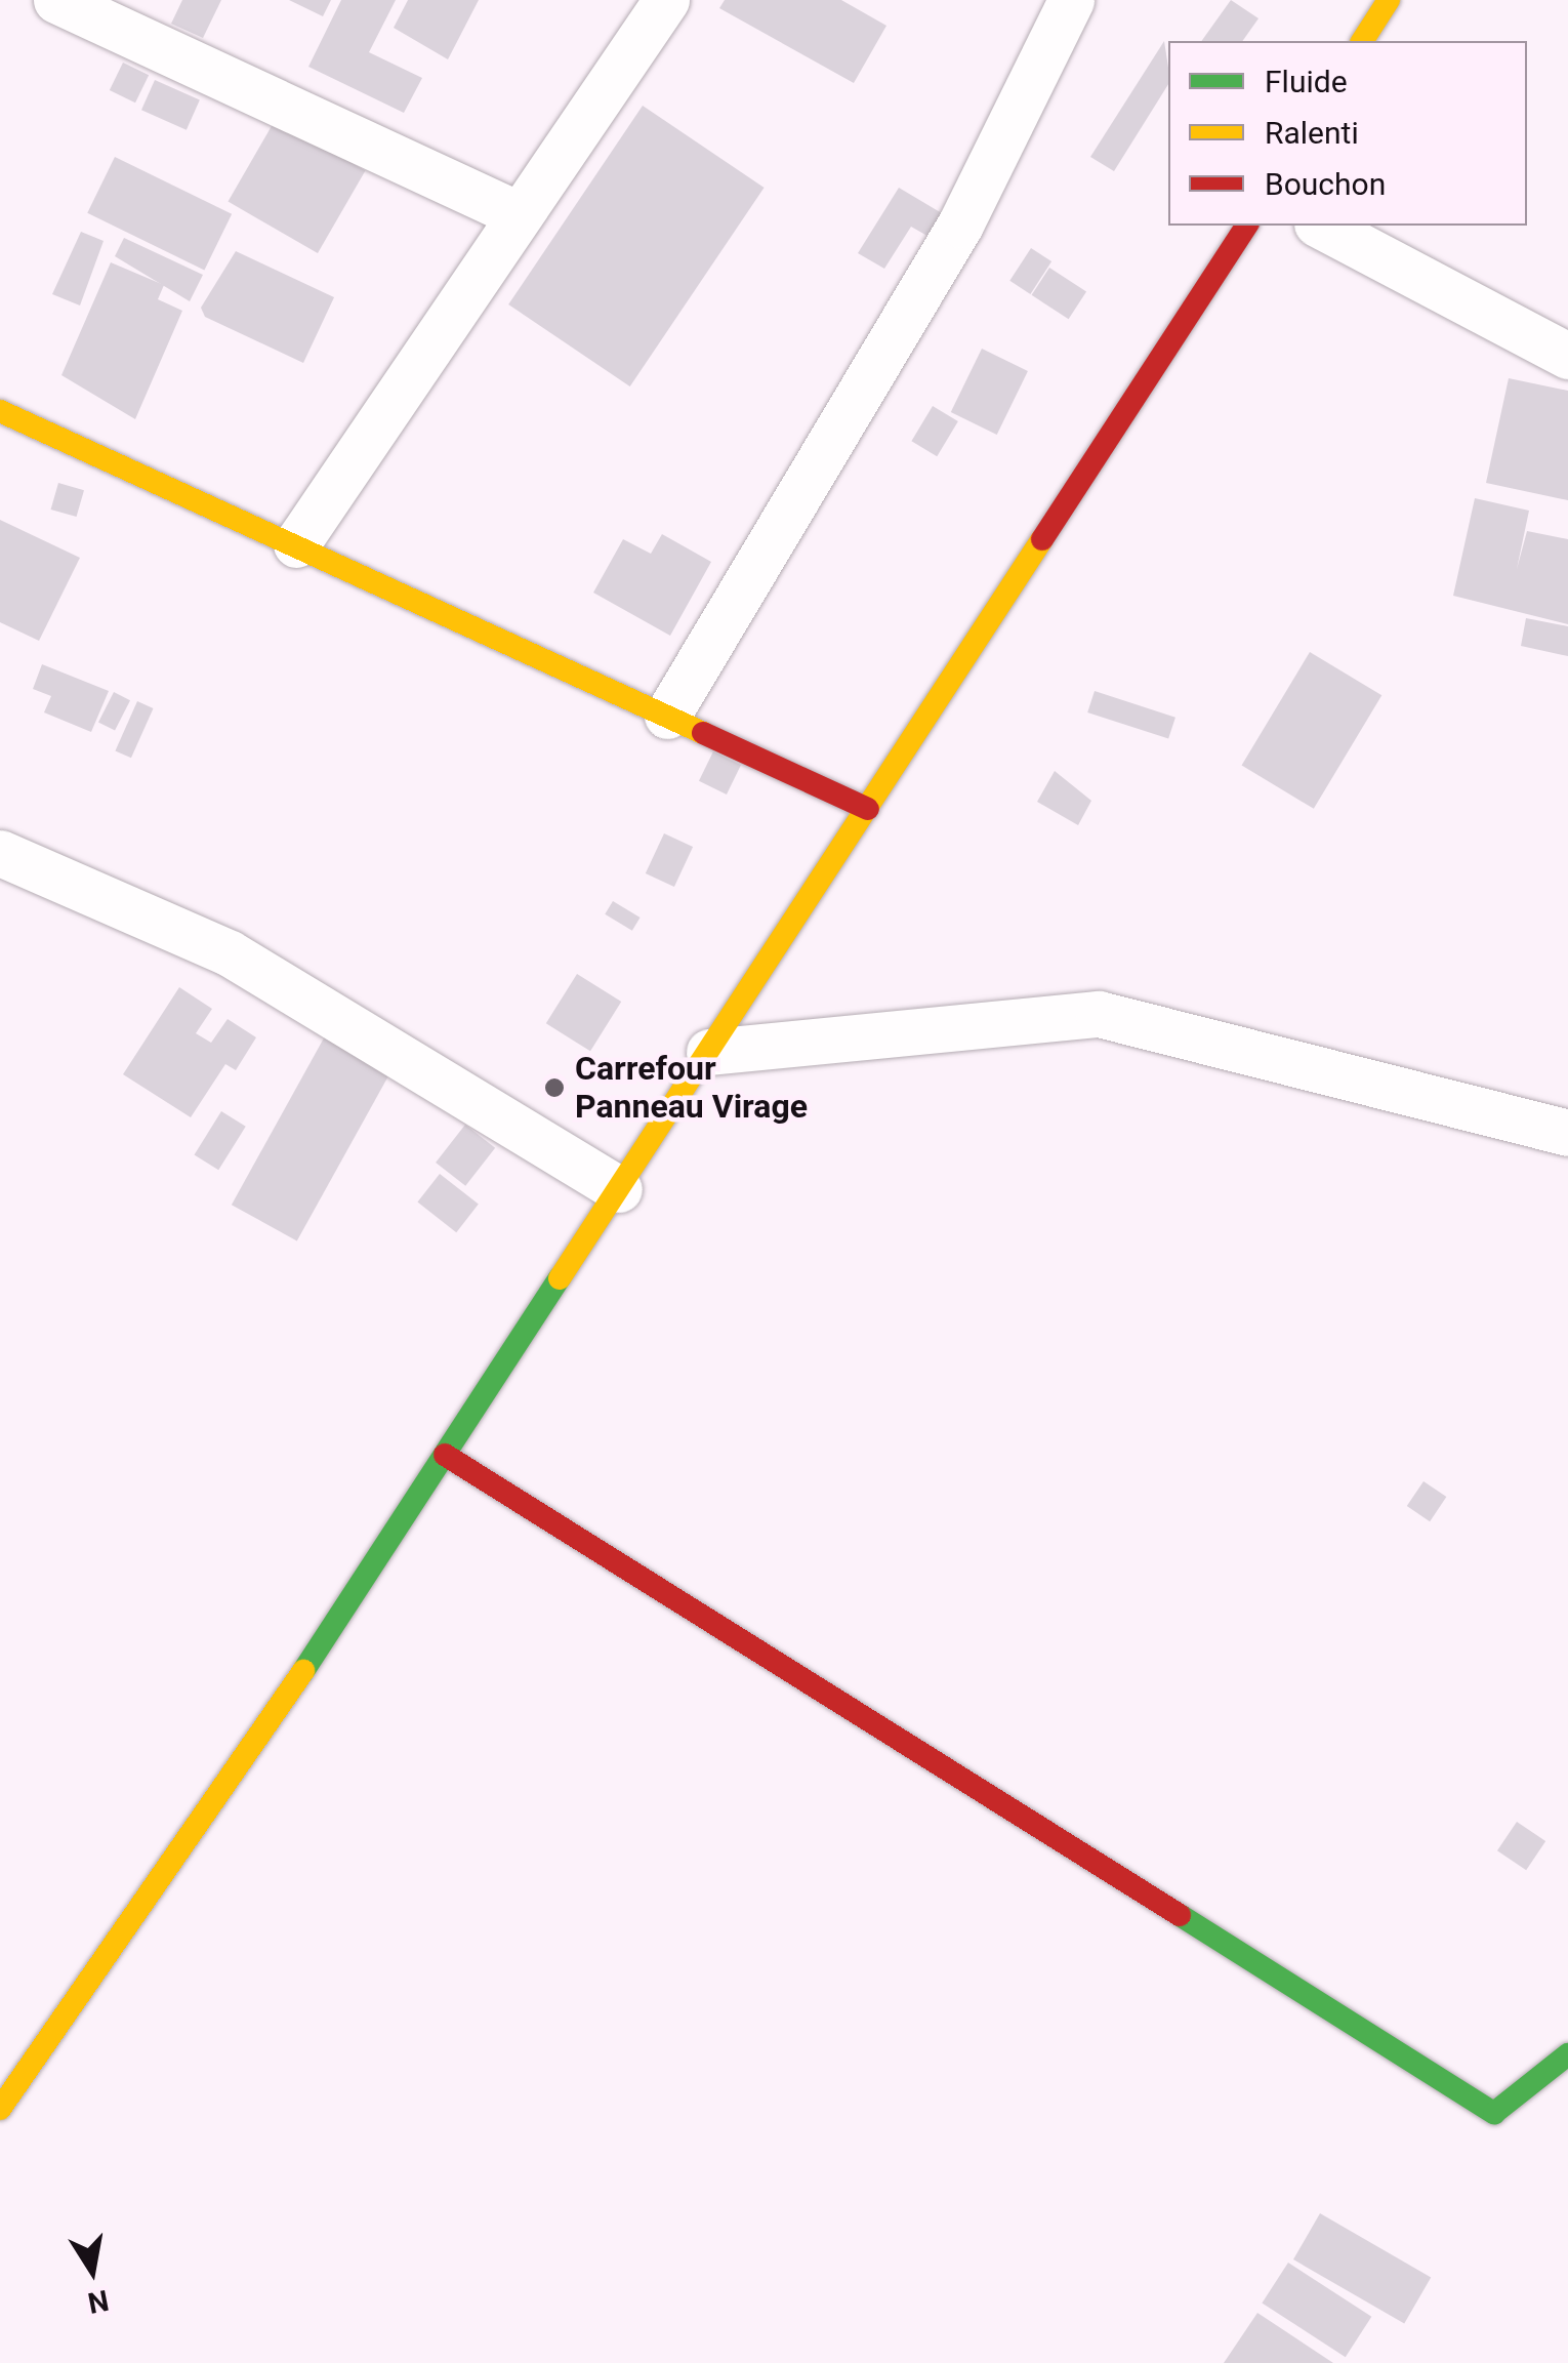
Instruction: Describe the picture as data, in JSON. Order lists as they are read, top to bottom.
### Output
{
  "places": ["Carrefour Panneau Virage"],
  "legend": ["Fluide", "Ralenti", "Bouchon"],
  "north": "bottom"
}
